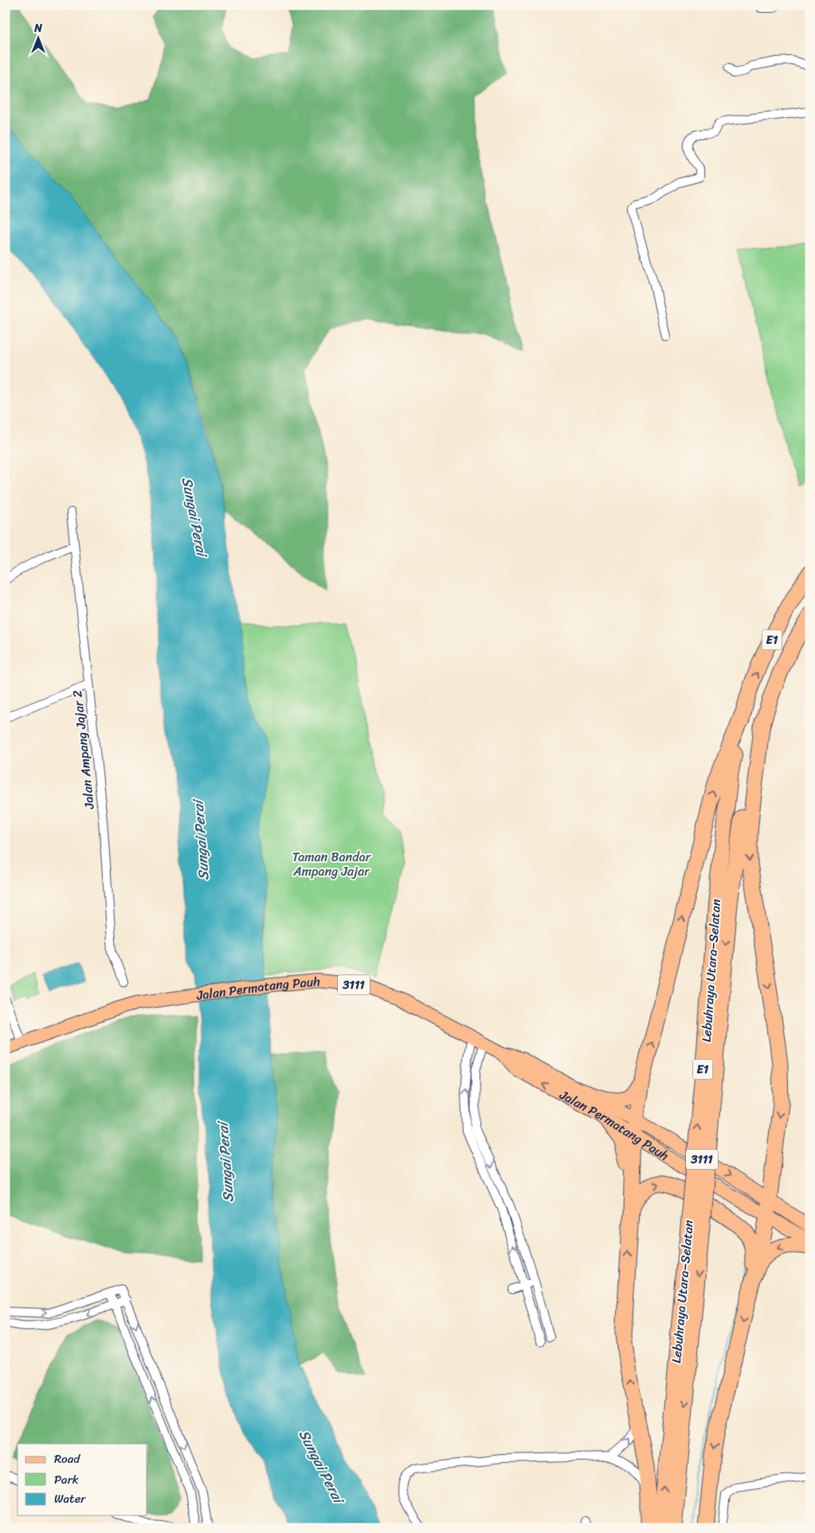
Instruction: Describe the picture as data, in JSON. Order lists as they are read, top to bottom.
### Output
{
  "streets": {
    "highway": ["E1", "Lebuhraya Utara–Selatan"],
    "main road": ["3111", "Jalan Permatang Pauh"],
    "street": ["Jalan Ampang Jajar 2"]
  },
  "water": ["Sungai Perai"],
  "parks": ["Taman Bandar Ampang Jajar"],
  "legend": ["Road", "Park", "Water"],
  "north": "top"
}
